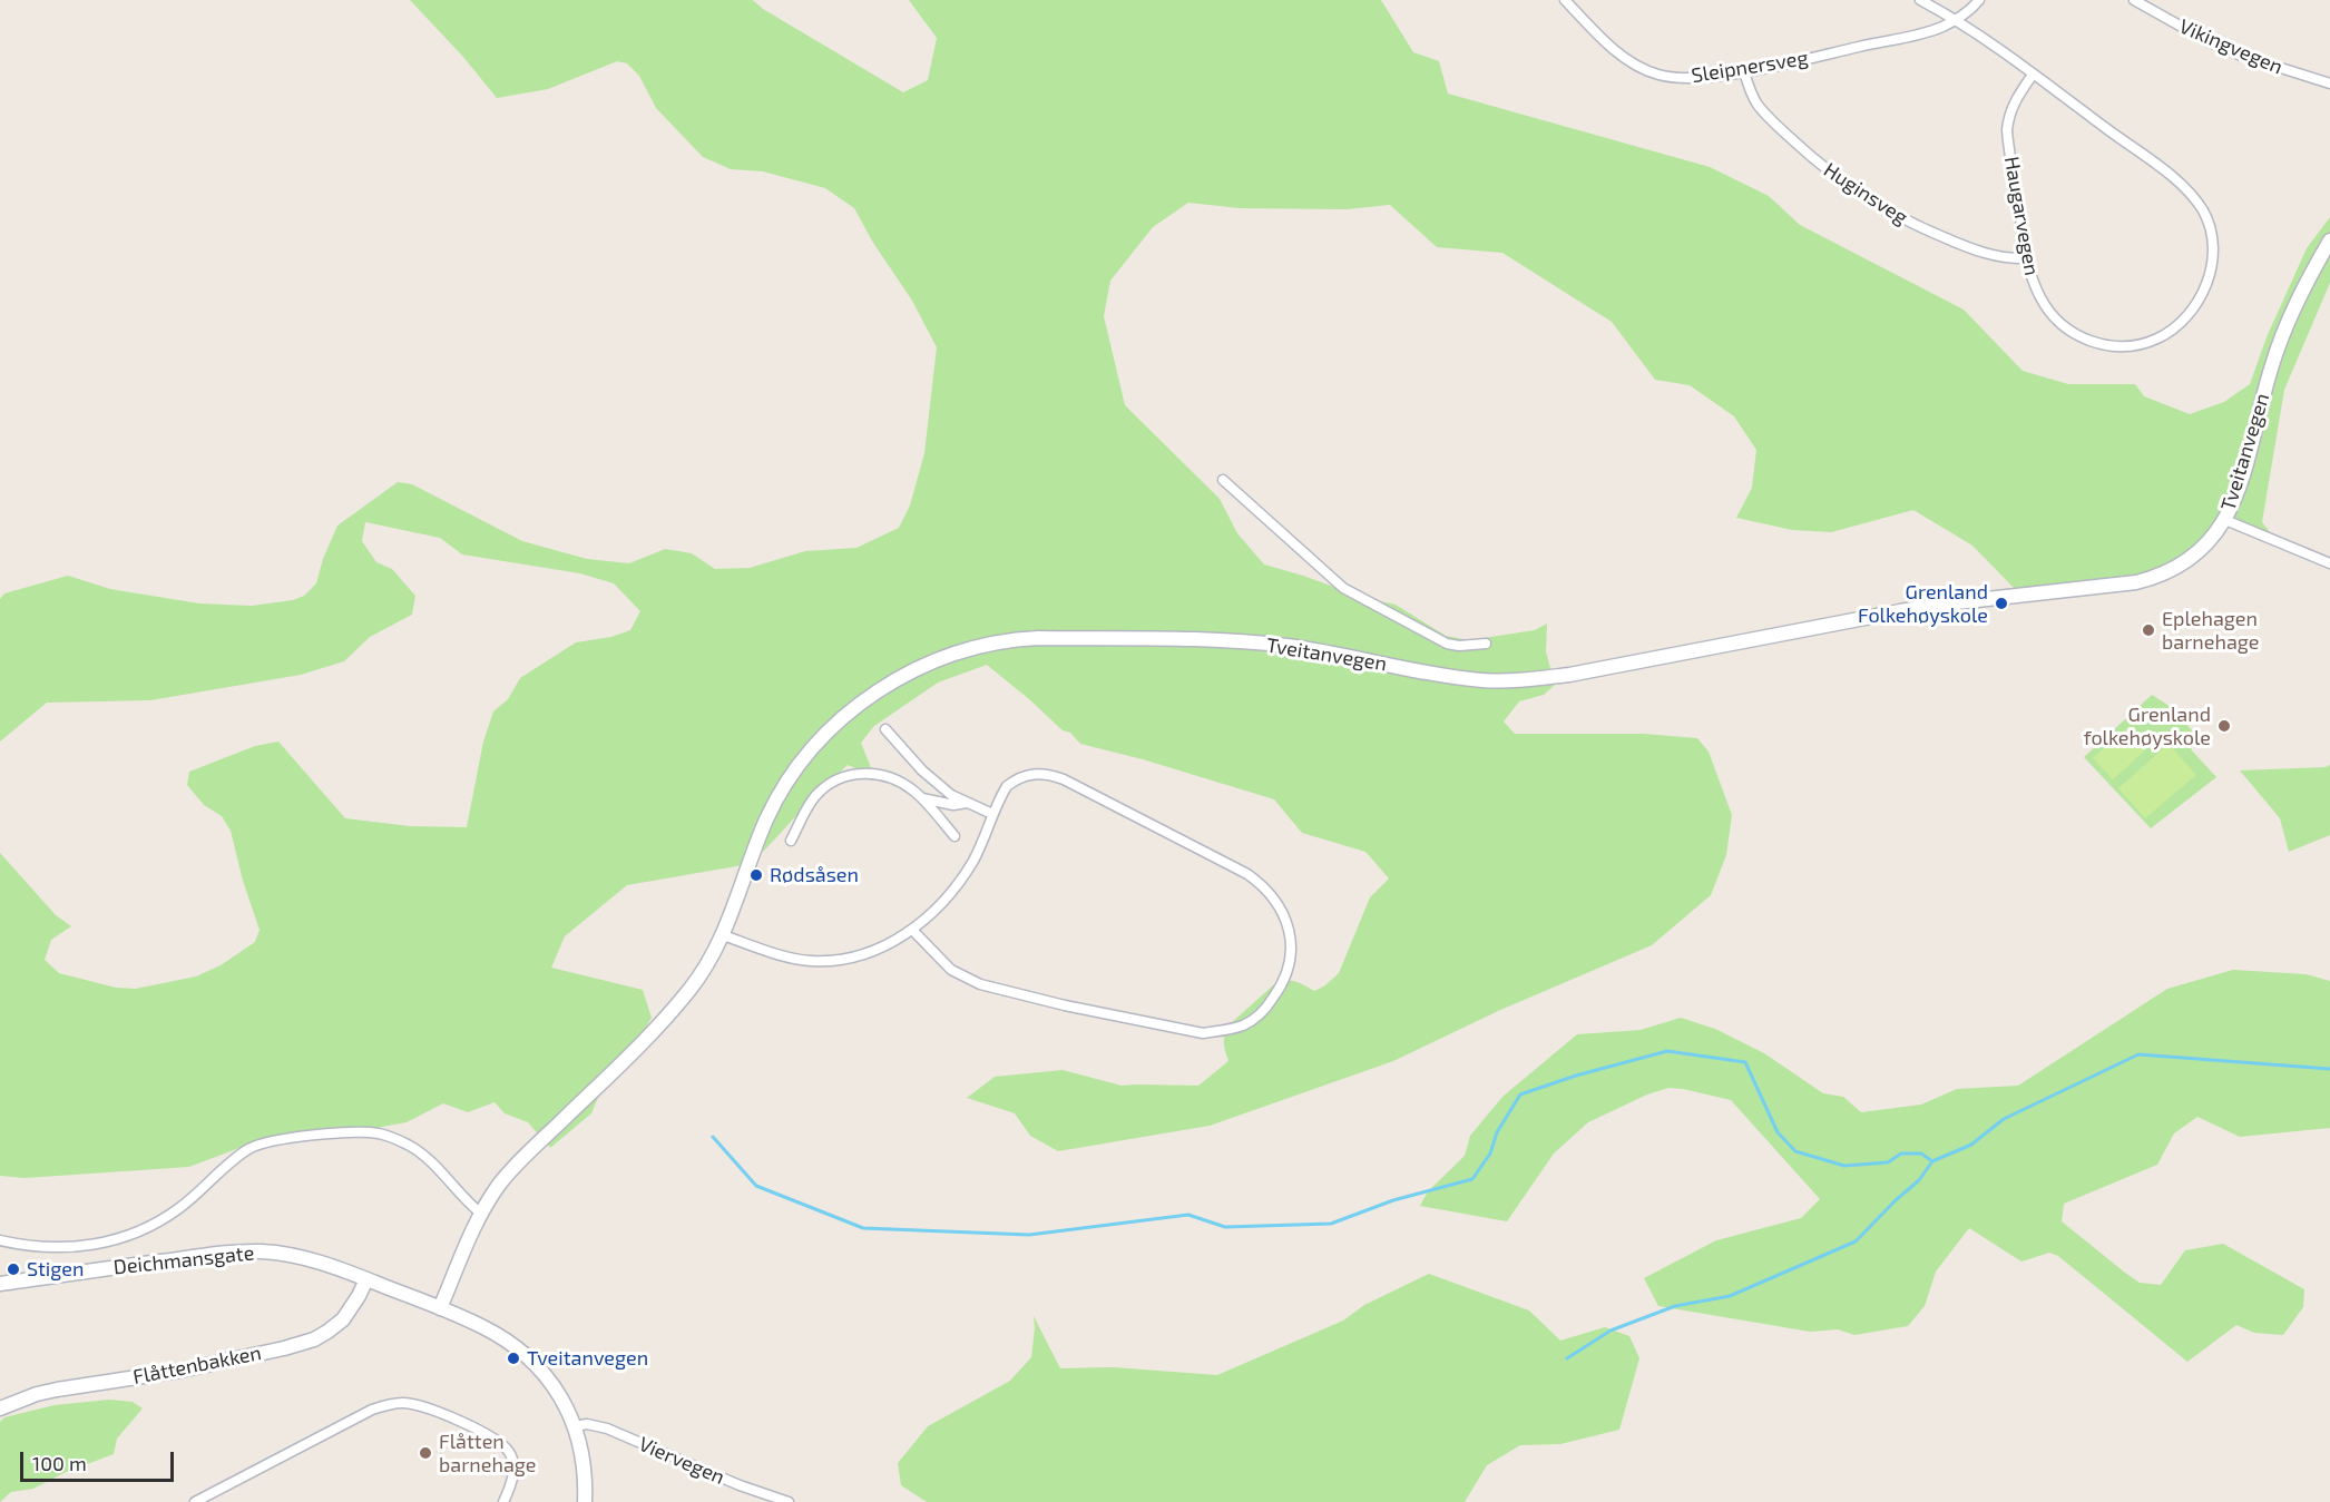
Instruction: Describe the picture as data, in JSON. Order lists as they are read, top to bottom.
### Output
{
  "streets": {
    "main road": ["Tveitanvegen", "Deichmansgate", "Flåttenbakken"],
    "street": [
      "Vikingvegen",
      "Sleipnersveg",
      "Huginsveg",
      "Haugarvegen",
      "Viervegen"
    ]
  },
  "crossings": [
    ["Sleipnersveg", "Huginsveg"],
    ["Sleipnersveg", "Haugarvegen"],
    ["Huginsveg", "Haugarvegen"],
    ["Tveitanvegen", "Deichmansgate"],
    ["Deichmansgate", "Flåttenbakken"],
    ["Deichmansgate", "Viervegen"]
  ],
  "places": [
    "Grenland Folkehøyskole",
    "Eplehagen barnehage",
    "Grenland folkehøyskole",
    "Rødsåsen",
    "Stigen",
    "Tveitanvegen",
    "Flåtten barnehage"
  ],
  "scale_bar": "100 m"
}
